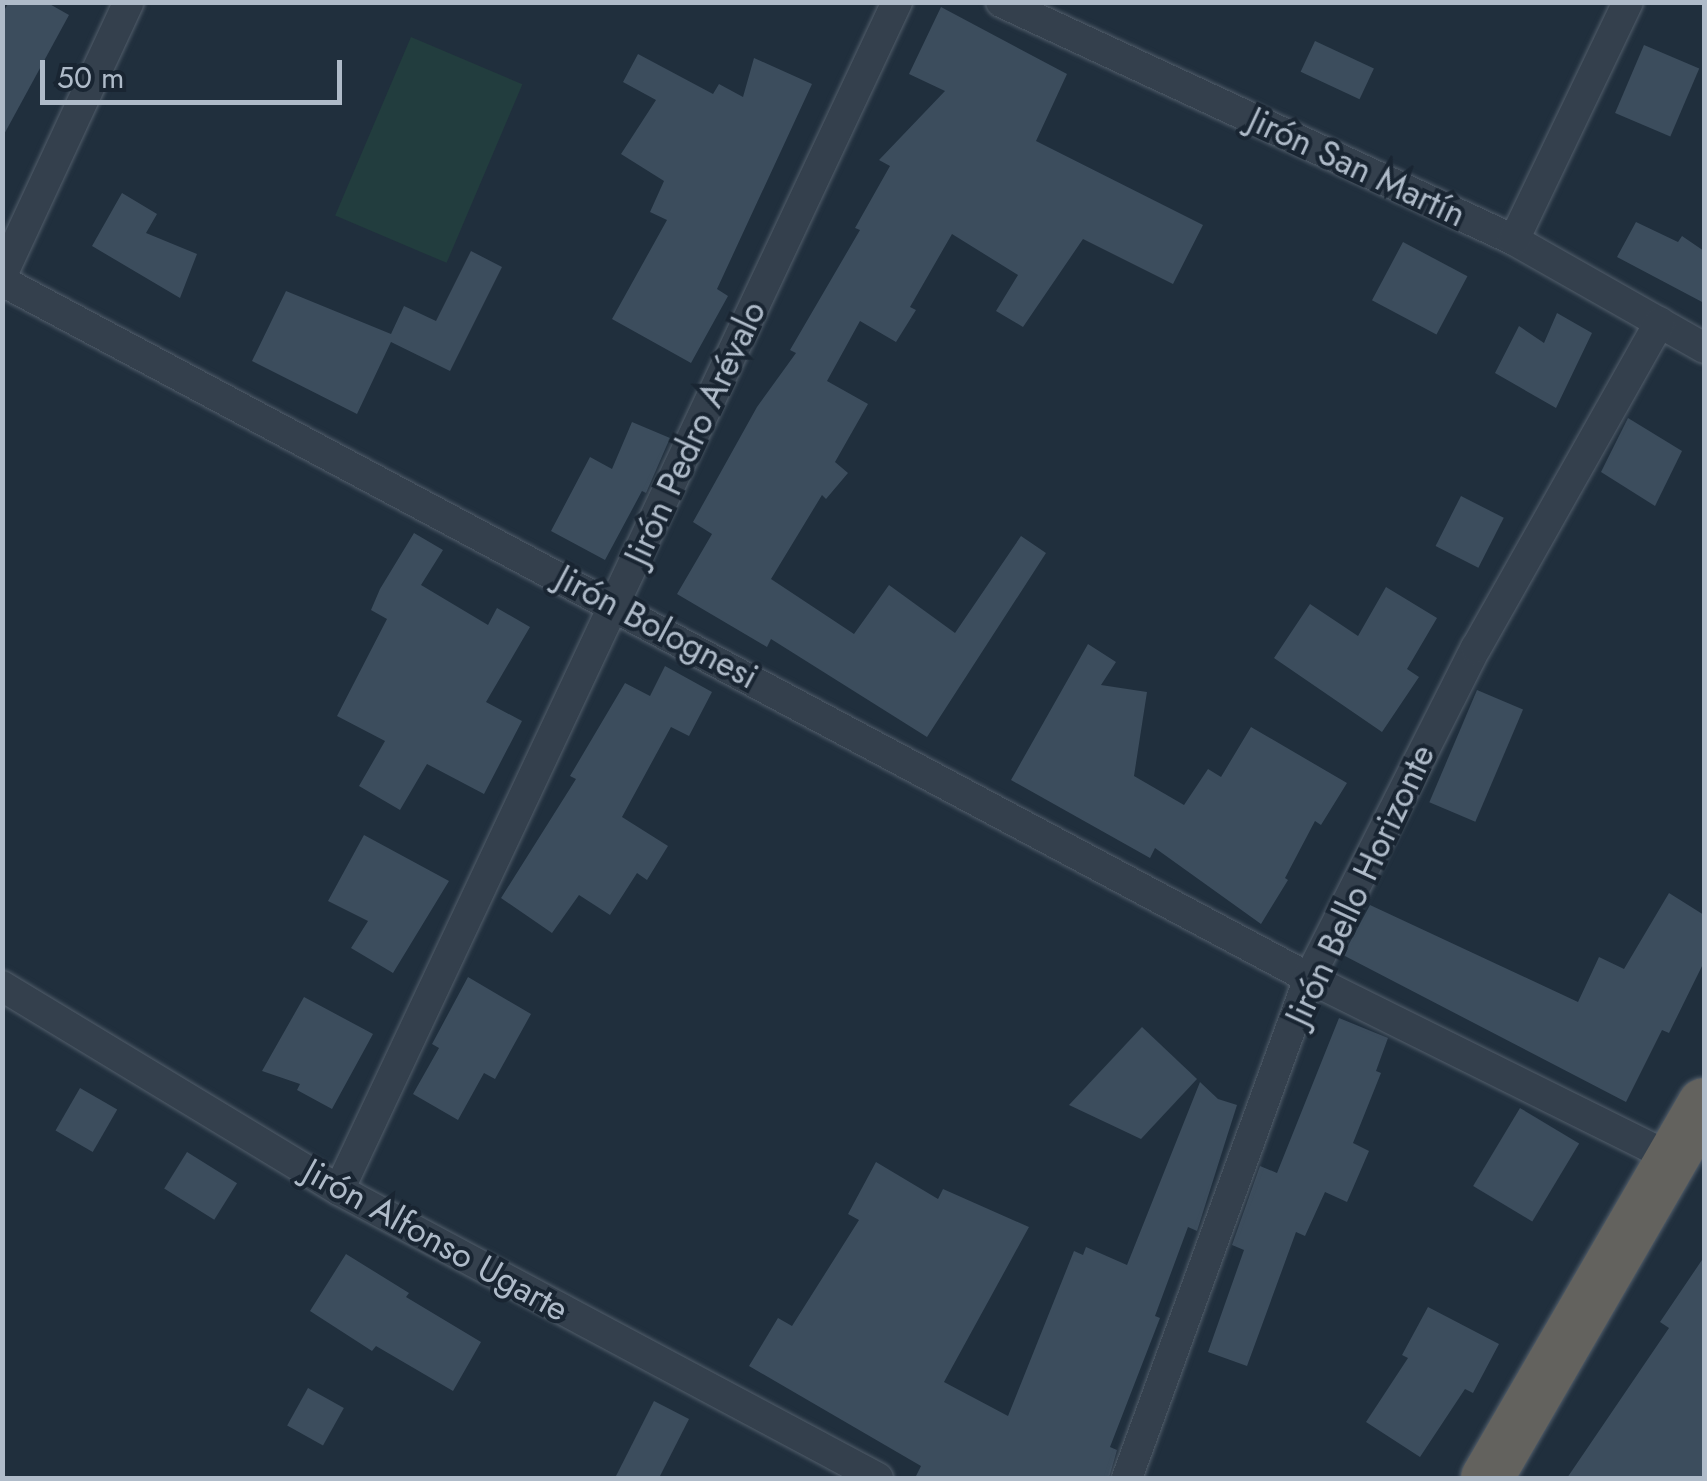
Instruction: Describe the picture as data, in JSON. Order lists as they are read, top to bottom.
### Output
{
  "streets": {
    "street": [
      "Jirón San Martín",
      "Jirón Pedro Arévalo",
      "Jirón Bolognesi",
      "Jirón Bello Horizonte",
      "Jirón Alfonso Ugarte"
    ]
  },
  "crossings": [
    ["Jirón San Martín", "Jirón Bello Horizonte"],
    ["Jirón Pedro Arévalo", "Jirón Bolognesi"],
    ["Jirón Pedro Arévalo", "Jirón Alfonso Ugarte"],
    ["Jirón Bolognesi", "Jirón Bello Horizonte"]
  ],
  "scale_bar": "50 m"
}
